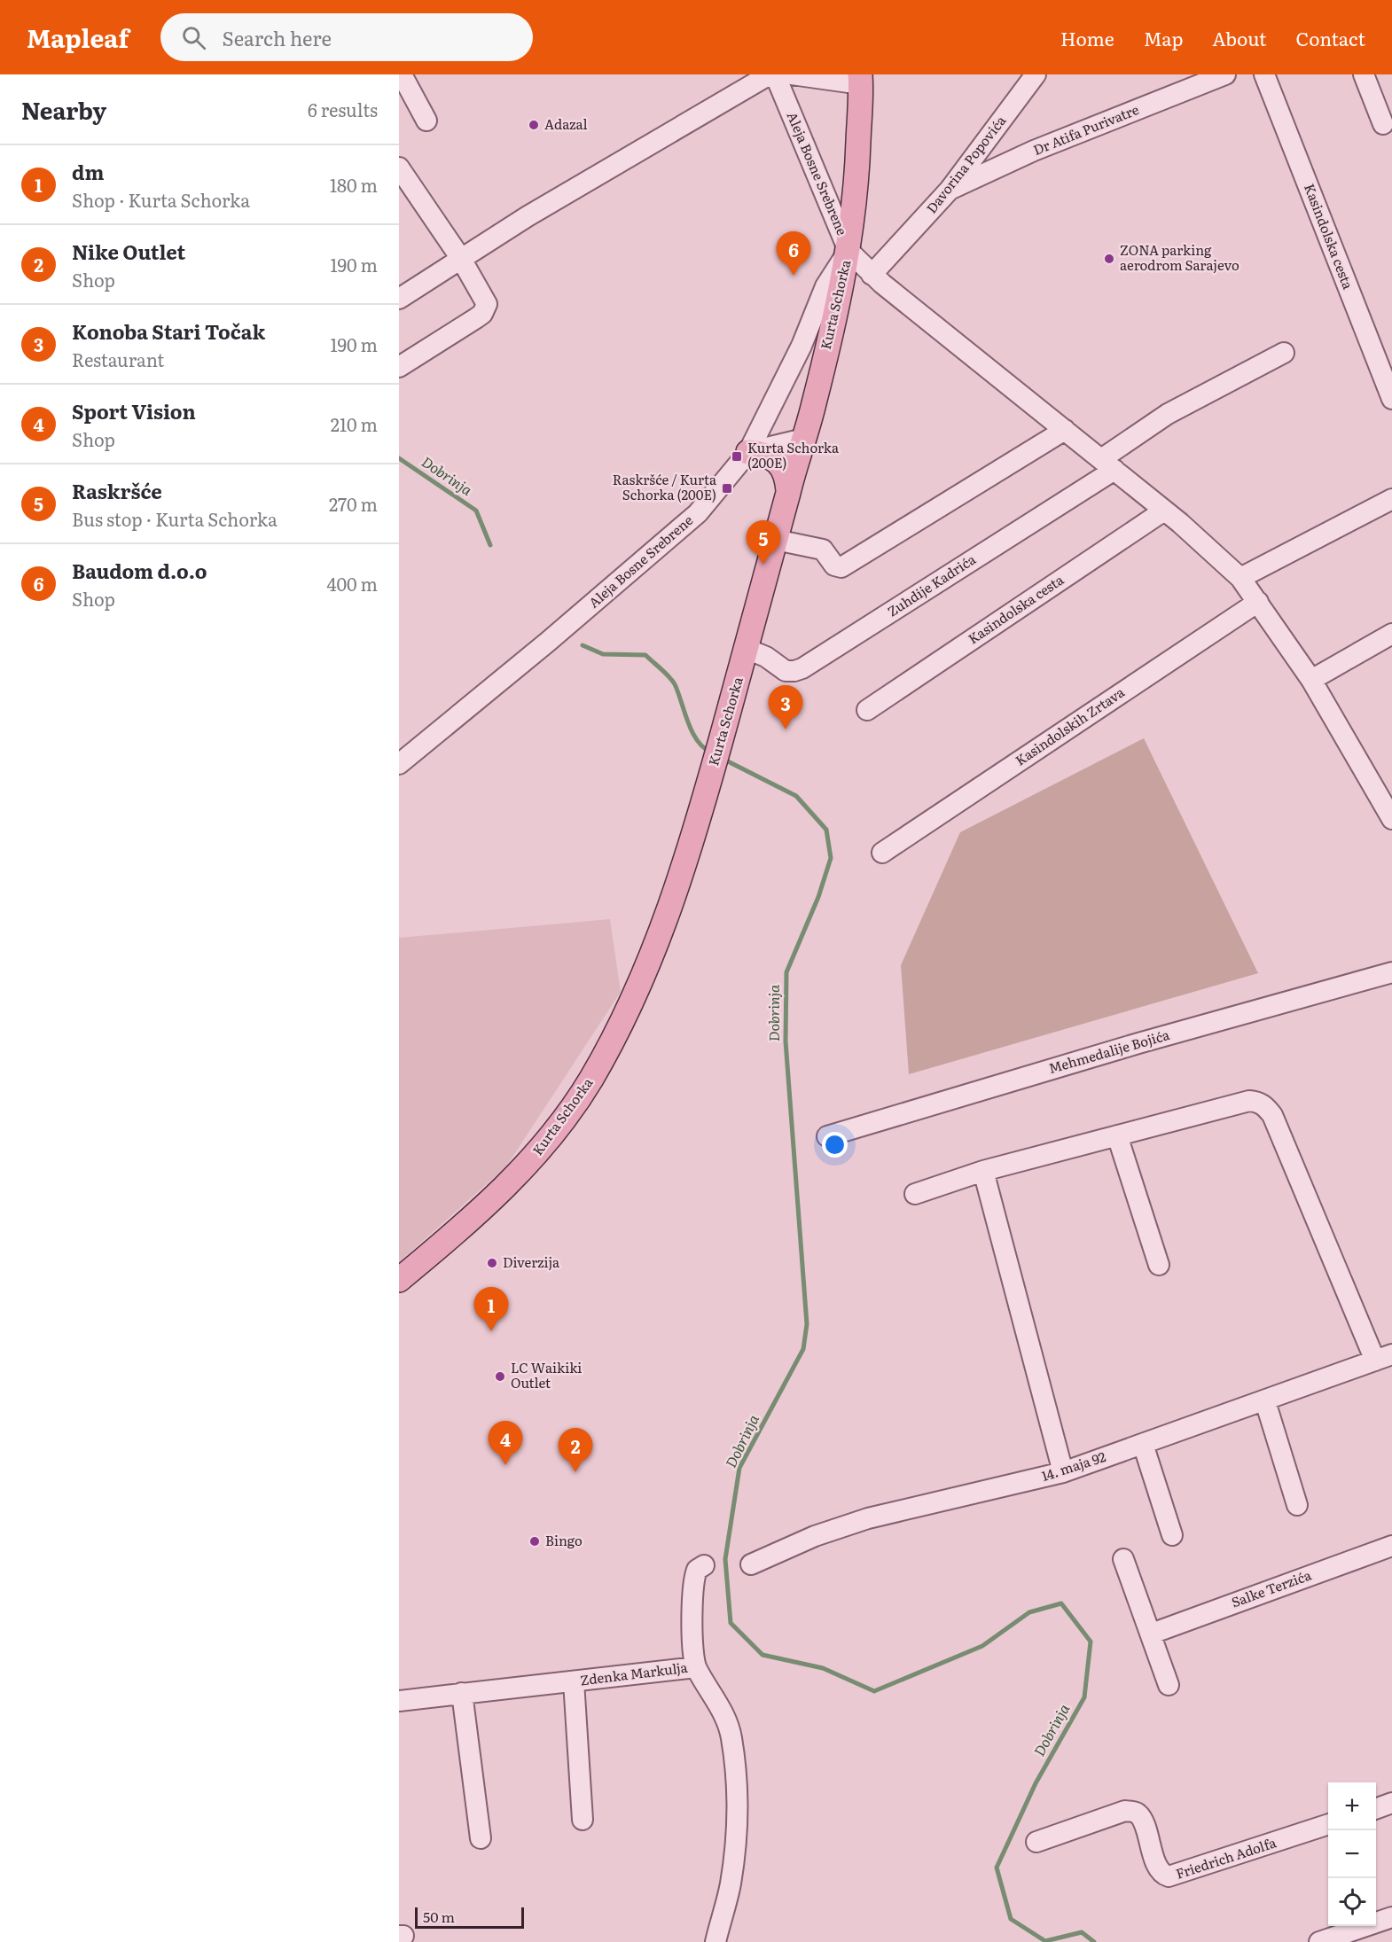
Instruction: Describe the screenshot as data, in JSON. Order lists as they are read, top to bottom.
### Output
{
  "streets": {
    "main road": ["Kurta Schorka"],
    "street": [
      "Dr Atifa Purivatre",
      "Davorina Popovića",
      "Aleja Bosne Srebrene",
      "Kasindolska cesta",
      "Zuhdije Kadrića",
      "Kasindolskih Zrtava",
      "Mehmedalije Bojića",
      "14. maja 92",
      "Salke Terzića",
      "Zdenka Markulja",
      "Friedrich Adolfa"
    ]
  },
  "crossings": [
    ["Dr Atifa Purivatre", "Davorina Popovića"],
    ["Aleja Bosne Srebrene", "Kurta Schorka"],
    ["Kurta Schorka", "Zuhdije Kadrića"]
  ],
  "water": ["Dobrinja"],
  "places": {
    "other": [
      "Adazal",
      "ZONA parking aerodrom Sarajevo",
      "Diverzija",
      "LC Waikiki Outlet",
      "Bingo"
    ],
    "transit": ["Kurta Schorka (200E)", "Raskršće / Kurta Schorka (200E)"]
  },
  "scale_bar": "50 m",
  "page": {
    "header": "Mapleaf",
    "search": "Search here",
    "nav": [
      "Home",
      "Map",
      "About",
      "Contact"
    ],
    "heading": ["Nearby", "6 results"],
    "list": [
      {
        "mark": "1",
        "name": "dm",
        "note": "Shop · Kurta Schorka",
        "value": "180 m"
      },
      {
        "mark": "2",
        "name": "Nike Outlet",
        "note": "Shop",
        "value": "190 m"
      },
      {
        "mark": "3",
        "name": "Konoba Stari Točak",
        "note": "Restaurant",
        "value": "190 m"
      },
      {
        "mark": "4",
        "name": "Sport Vision",
        "note": "Shop",
        "value": "210 m"
      },
      {
        "mark": "5",
        "name": "Raskršće",
        "note": "Bus stop · Kurta Schorka",
        "value": "270 m"
      },
      {
        "mark": "6",
        "name": "Baudom d.o.o",
        "note": "Shop",
        "value": "400 m"
      }
    ],
    "pins": [
      "6",
      "5",
      "3",
      "1",
      "4",
      "2"
    ],
    "map_buttons": ["+", "−"],
    "scale": "50 m"
  }
}
